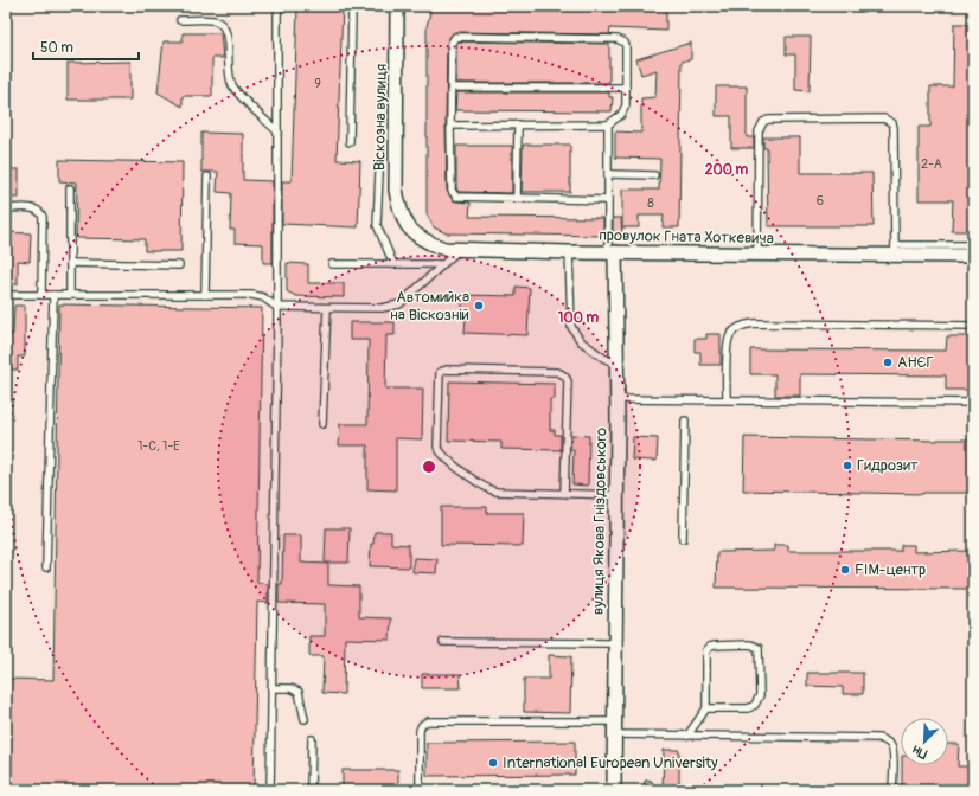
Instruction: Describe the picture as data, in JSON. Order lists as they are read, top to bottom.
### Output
{
  "streets": {
    "street": ["Віскозна вулиця", "провулок Гната Хоткевича", "вулиця Якова Гніздовського"]
  },
  "crossings": [
    ["Віскозна вулиця", "провулок Гната Хоткевича"],
    ["провулок Гната Хоткевича", "вулиця Якова Гніздовського"]
  ],
  "places": [
    "Автомийка на Віскозній",
    "АНЄГ",
    "Гидрозит",
    "FIM-центр",
    "International European University"
  ],
  "house_numbers": [
    "9",
    "2-А",
    "6",
    "8",
    "1-С, 1-E"
  ],
  "scale_bar": "50 m",
  "north": "bottom left",
  "rings": ["200 m", "100 m"]
}
